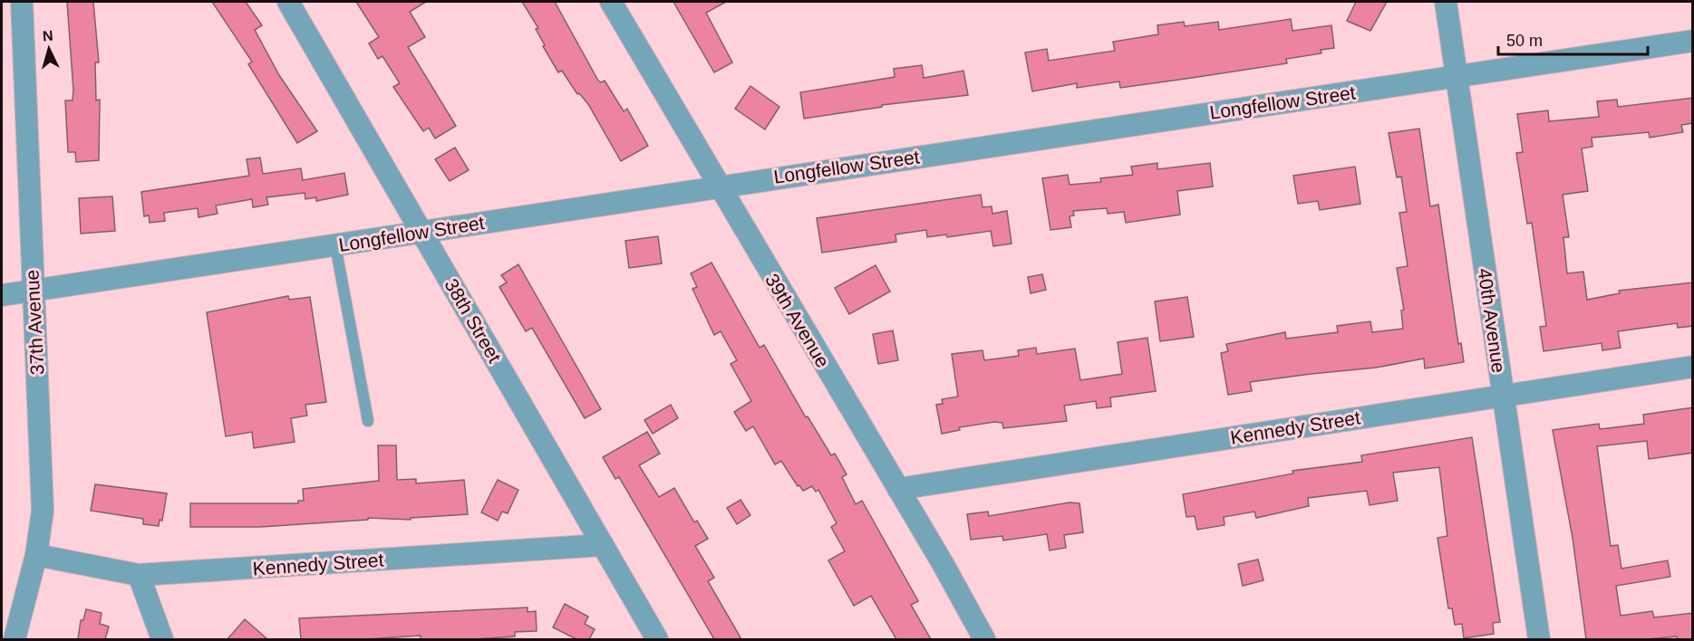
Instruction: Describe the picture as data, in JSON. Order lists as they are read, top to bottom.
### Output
{
  "streets": {
    "street": [
      "Longfellow Street",
      "38th Street",
      "39th Avenue",
      "40th Avenue",
      "37th Avenue",
      "Kennedy Street"
    ]
  },
  "crossings": [
    ["Longfellow Street", "38th Street"],
    ["Longfellow Street", "39th Avenue"],
    ["Longfellow Street", "40th Avenue"],
    ["Longfellow Street", "37th Avenue"],
    ["38th Street", "Kennedy Street"],
    ["39th Avenue", "Kennedy Street"],
    ["40th Avenue", "Kennedy Street"],
    ["37th Avenue", "Kennedy Street"]
  ],
  "scale_bar": "50 m",
  "north": "top"
}
